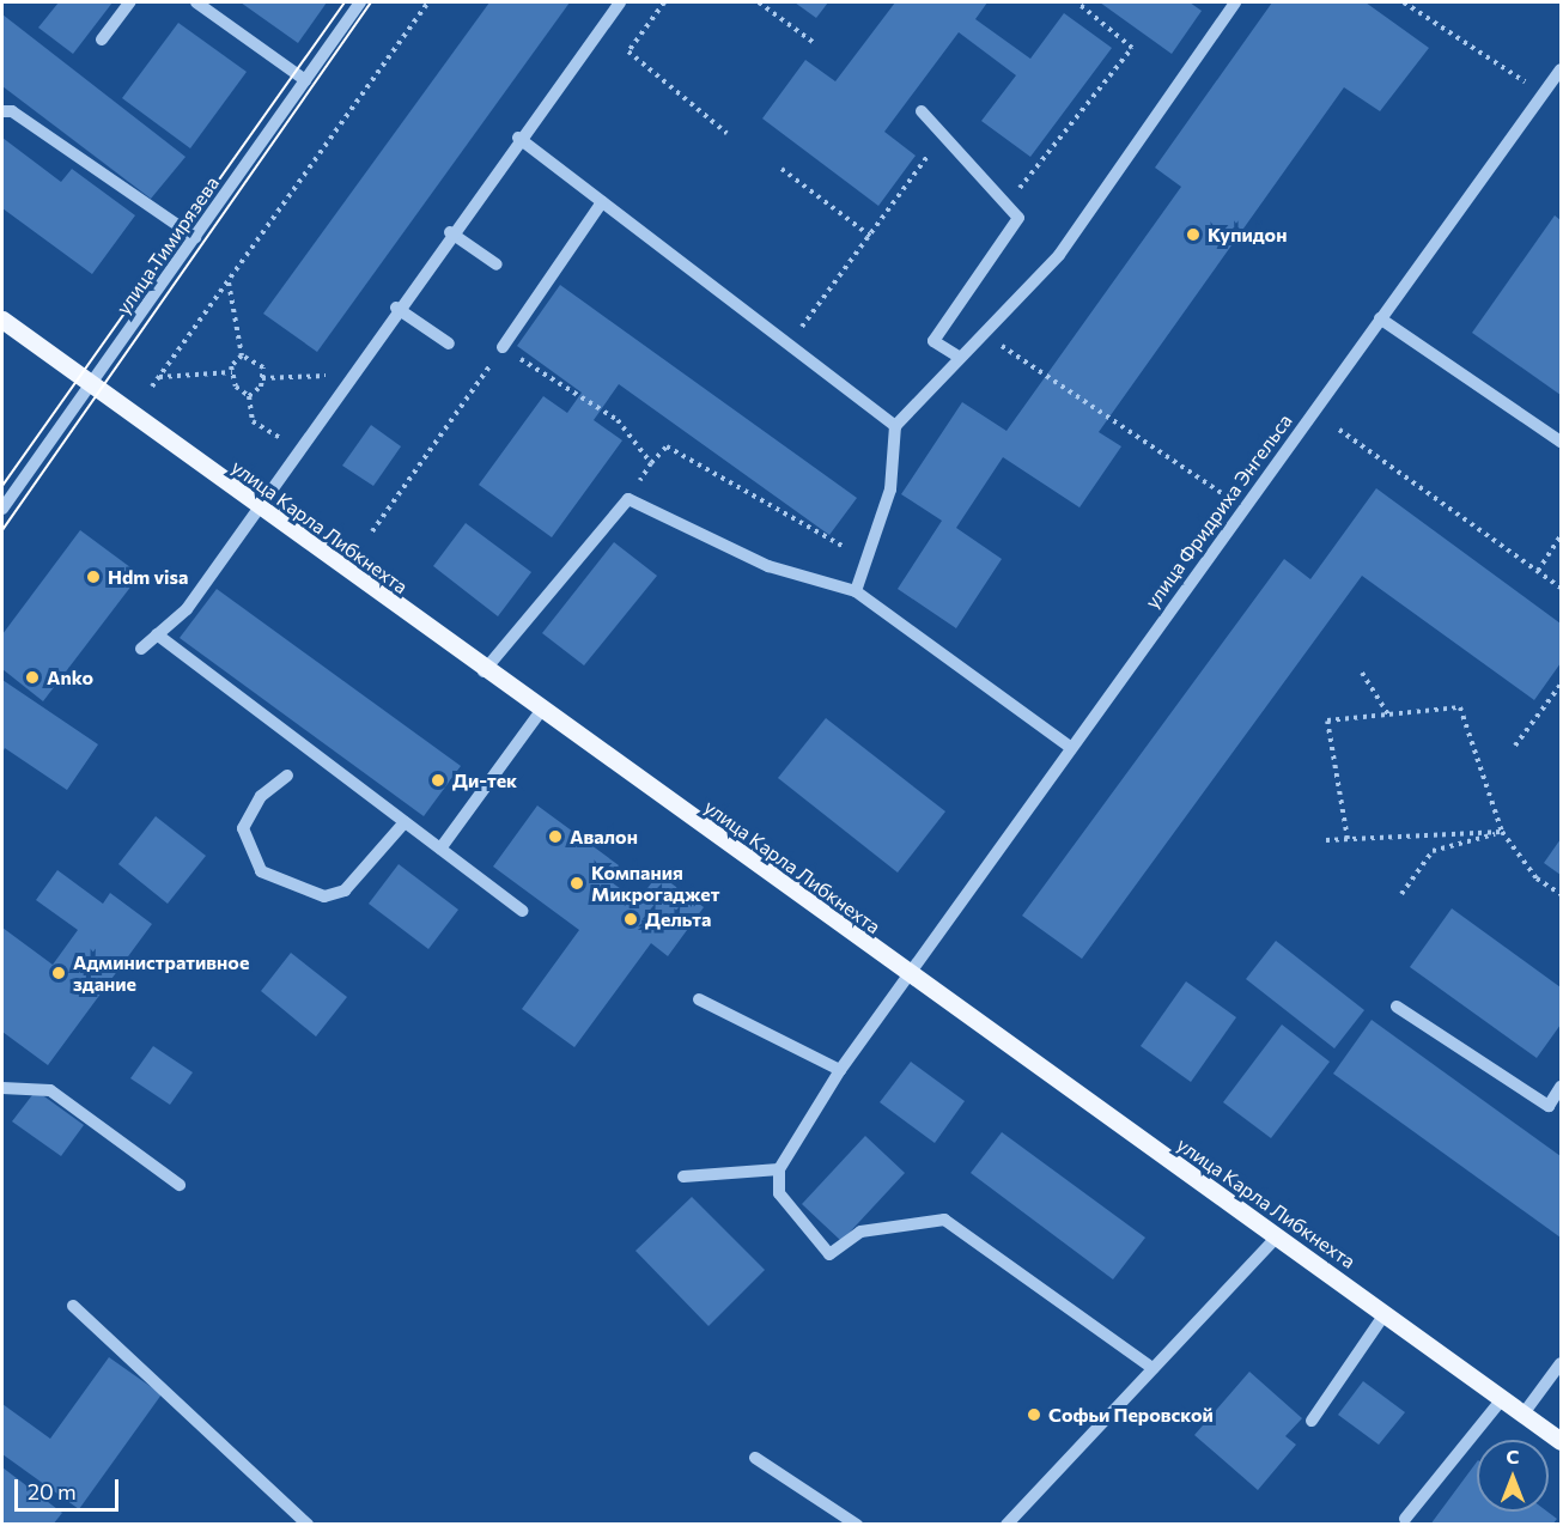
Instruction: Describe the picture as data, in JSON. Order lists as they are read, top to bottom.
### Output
{
  "streets": {
    "main road": ["улица Карла Либкнехта"],
    "street": ["улица Тимирязева", "улица Фридриха Энгельса"]
  },
  "crossings": [
    ["улица Тимирязева", "улица Карла Либкнехта"],
    ["улица Фридриха Энгельса", "улица Карла Либкнехта"]
  ],
  "places": [
    "Купидон",
    "Hdm visa",
    "Anko",
    "Ди-тек",
    "Авалон",
    "Компания Микрогаджет",
    "Дельта",
    "Административное здание",
    "Софьи Перовской"
  ],
  "scale_bar": "20 m",
  "north": "top"
}
